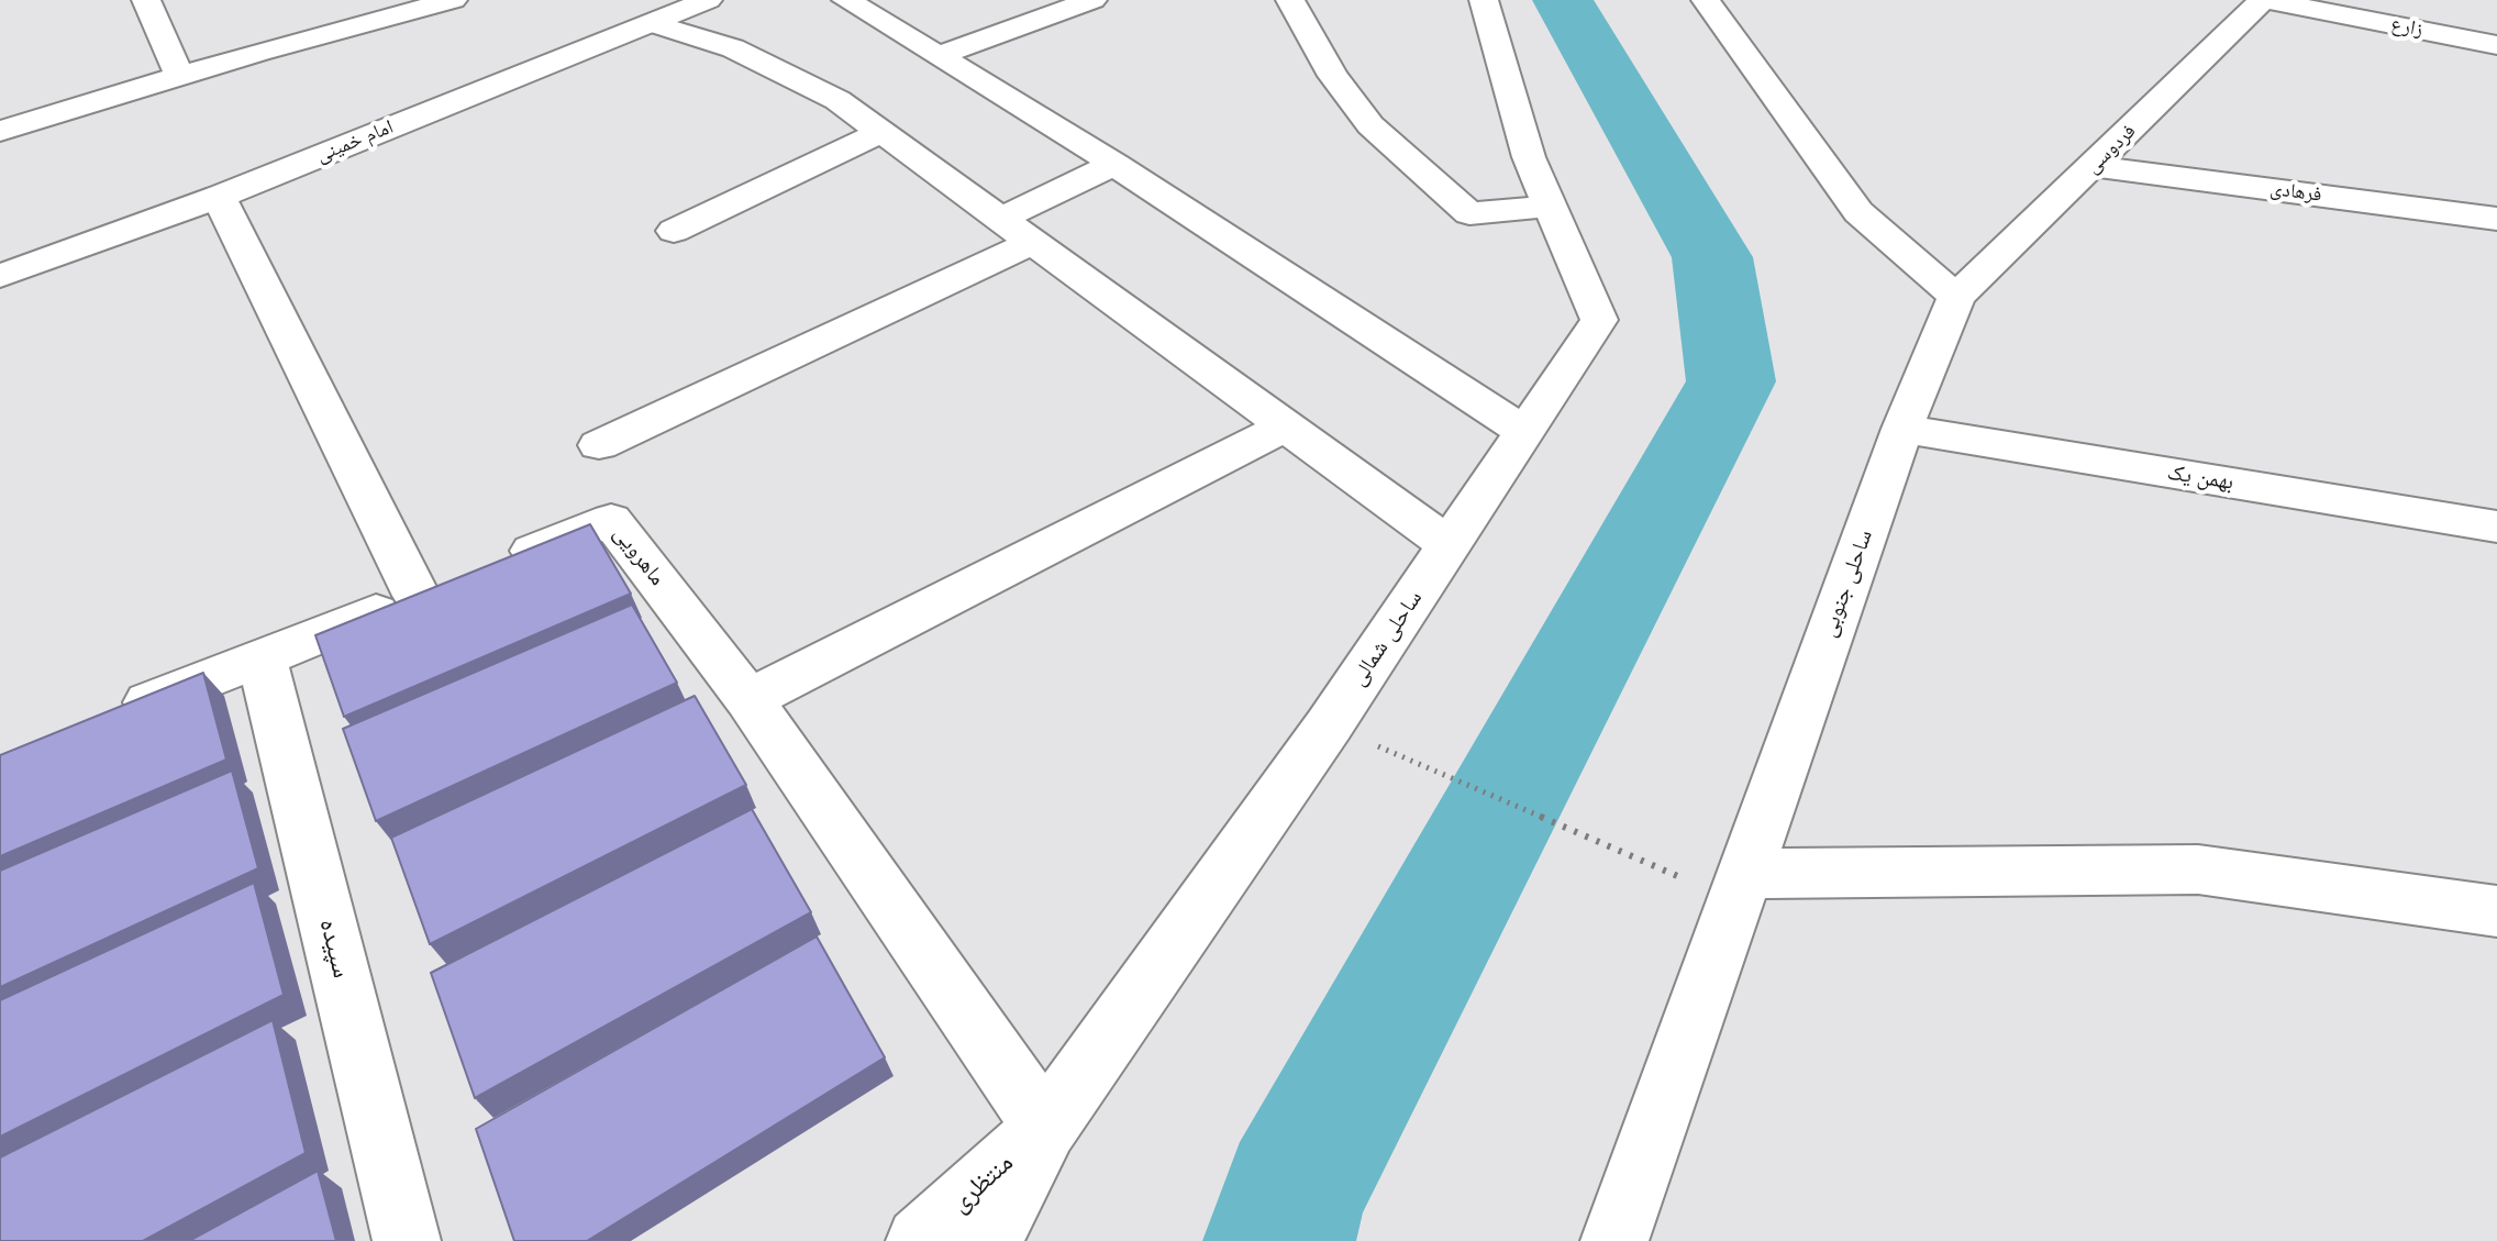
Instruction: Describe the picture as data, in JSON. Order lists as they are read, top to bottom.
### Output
{
  "streets": {
    "street": [
      "زارع",
      "امام خمینی",
      "فردوسی",
      "فرهادی",
      "بهمن یک",
      "ماهرویی",
      "ساحلی جنوبی",
      "ساحلی شمالی",
      "سپیده",
      "منتظری"
    ]
  },
  "crossings": [
    ["زارع", "فردوسی"],
    ["فردوسی", "فرهادی"],
    ["فردوسی", "ساحلی جنوبی"],
    ["بهمن یک", "ساحلی جنوبی"],
    ["ماهرویی", "ساحلی شمالی"],
    ["ماهرویی", "سپیده"],
    ["ماهرویی", "منتظری"],
    ["ساحلی شمالی", "منتظری"]
  ]
}
